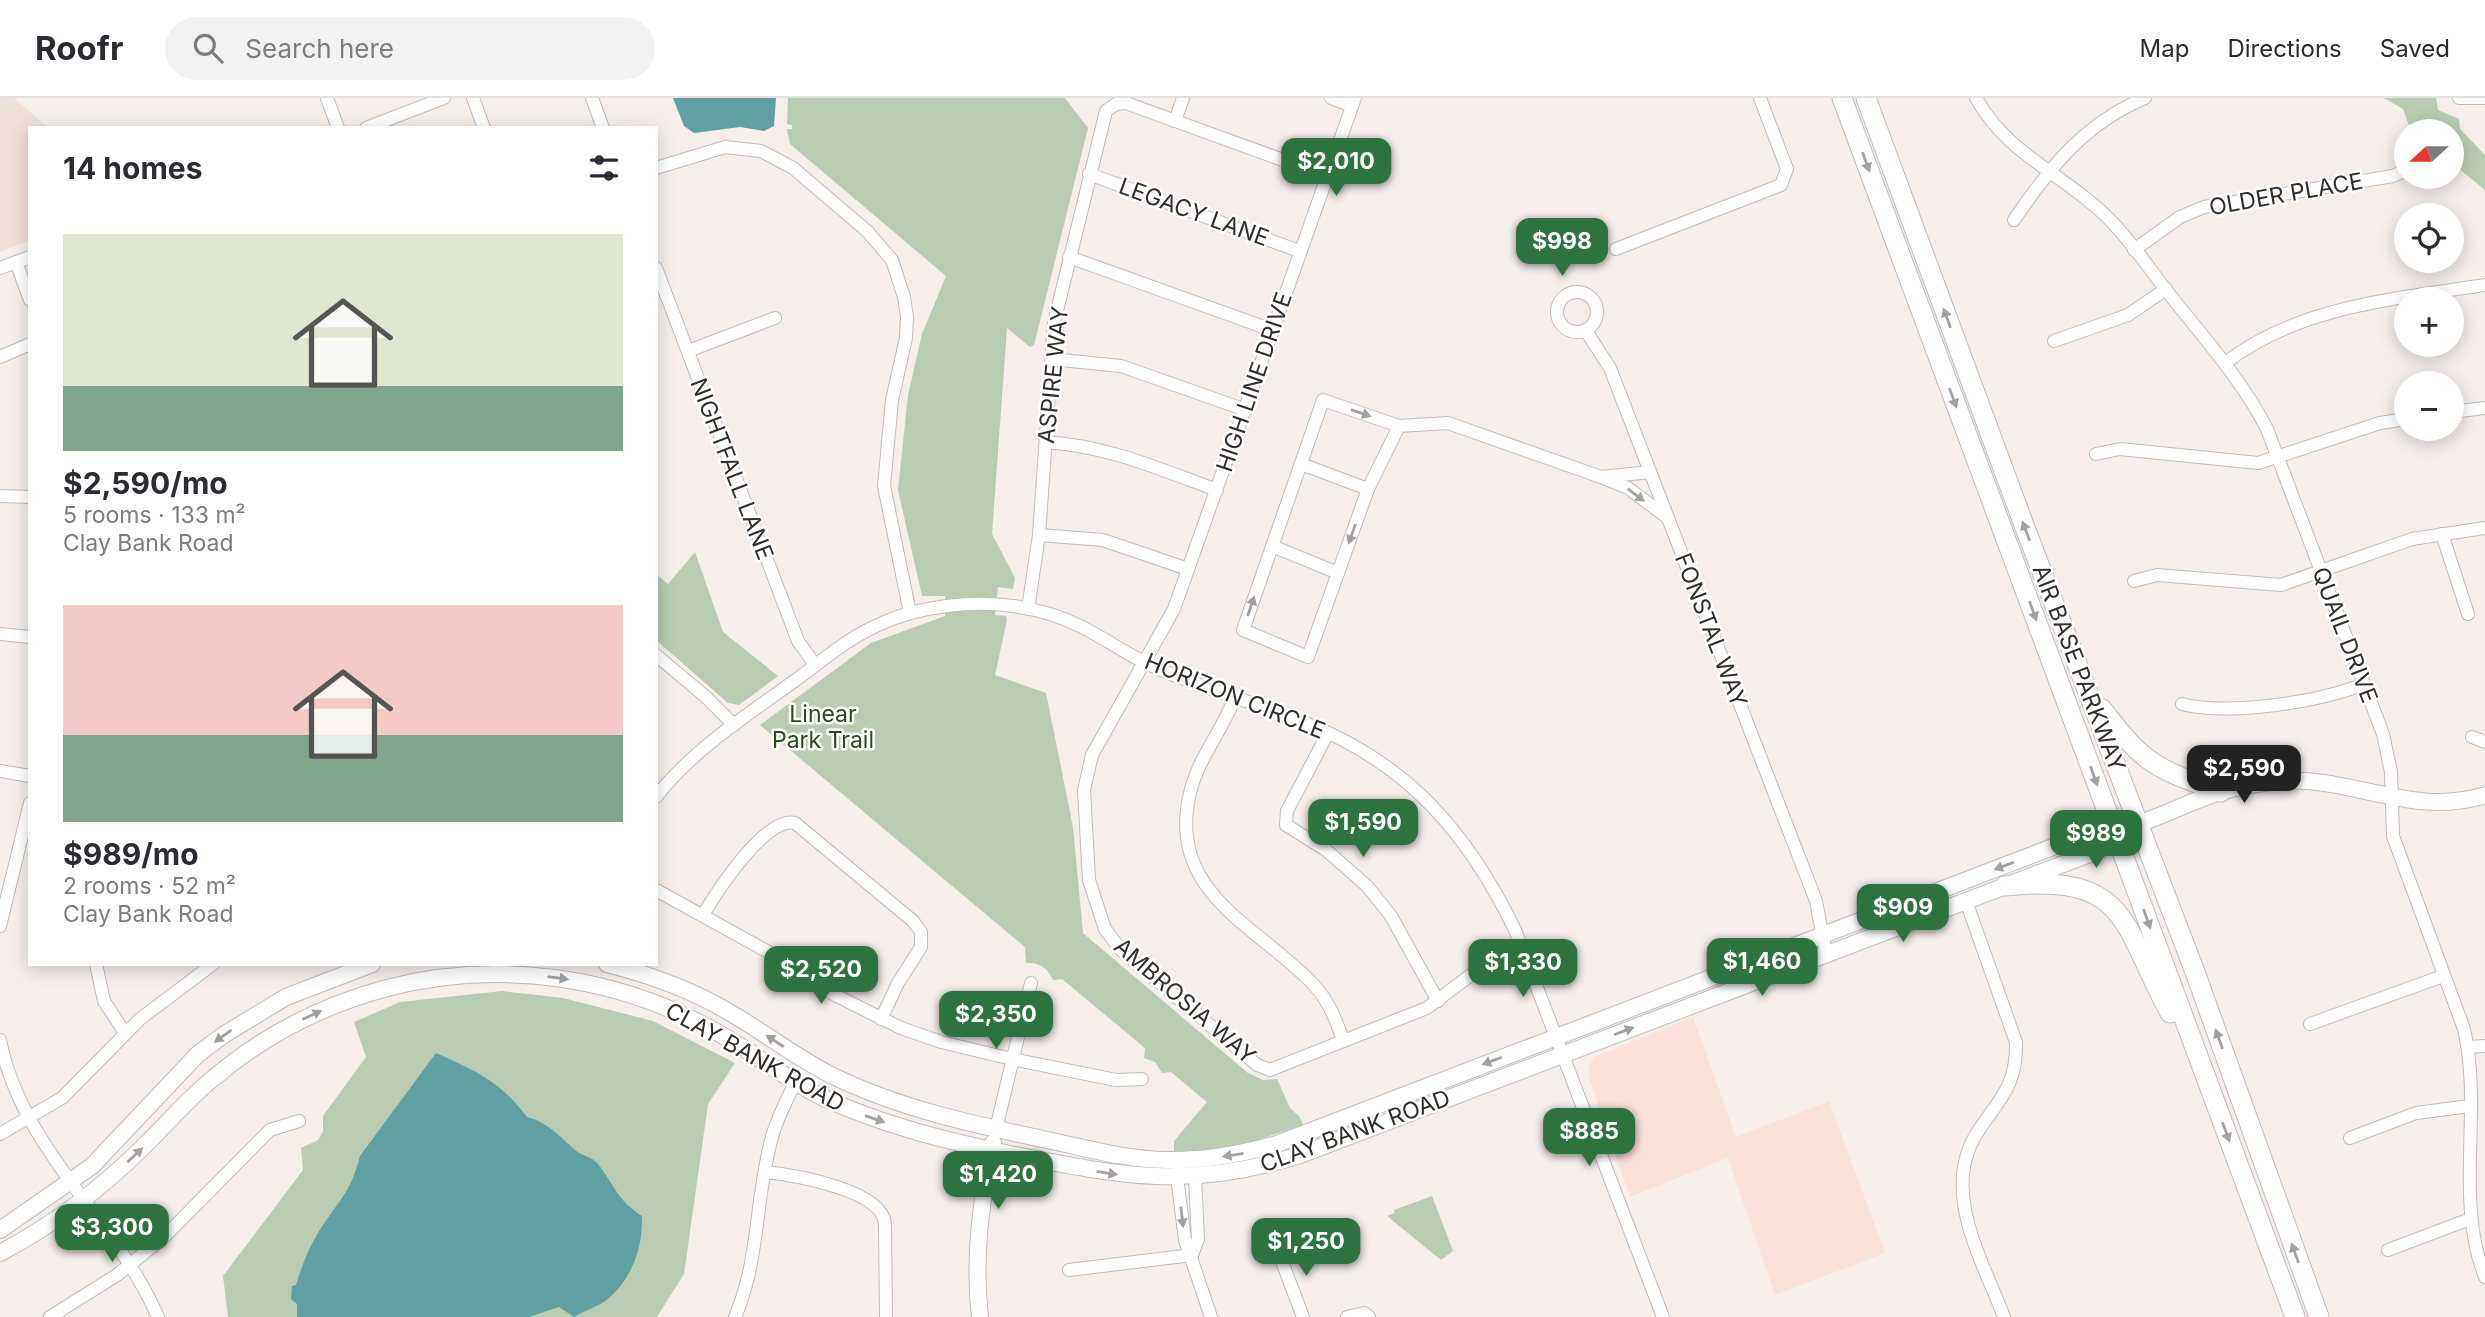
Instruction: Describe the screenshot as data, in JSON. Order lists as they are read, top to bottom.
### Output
{
  "streets": {
    "main road": ["AIR BASE PARKWAY"],
    "street": [
      "OLDER PLACE",
      "LEGACY LANE",
      "ASPIRE WAY",
      "HIGH LINE DRIVE",
      "NIGHTFALL LANE",
      "FONSTAL WAY",
      "QUAIL DRIVE",
      "HORIZON CIRCLE",
      "AMBROSIA WAY",
      "CLAY BANK ROAD"
    ]
  },
  "crossings": [
    ["OLDER PLACE", "QUAIL DRIVE"],
    ["LEGACY LANE", "ASPIRE WAY"],
    ["LEGACY LANE", "HIGH LINE DRIVE"],
    ["ASPIRE WAY", "HORIZON CIRCLE"],
    ["HIGH LINE DRIVE", "HORIZON CIRCLE"],
    ["HIGH LINE DRIVE", "AMBROSIA WAY"],
    ["NIGHTFALL LANE", "HORIZON CIRCLE"],
    ["FONSTAL WAY", "CLAY BANK ROAD"],
    ["QUAIL DRIVE", "CLAY BANK ROAD"],
    ["AIR BASE PARKWAY", "CLAY BANK ROAD"],
    ["HORIZON CIRCLE", "AMBROSIA WAY"],
    ["HORIZON CIRCLE", "CLAY BANK ROAD"]
  ],
  "parks": ["Linear Park Trail"],
  "north": "left",
  "page": {
    "header": "Roofr",
    "search": "Search here",
    "nav": ["Map", "Directions", "Saved"],
    "map_buttons": ["+", "−"],
    "heading": "14 homes",
    "price": [
      "$2,010",
      "$998",
      "$2,590",
      "$1,590",
      "$989",
      "$909",
      "$1,460",
      "$1,330",
      "$2,520",
      "$2,350",
      "$885",
      "$1,420",
      "$3,300",
      "$1,250"
    ],
    "list": [
      {
        "name": "$2,590/mo",
        "note": "5 rooms · 133 m² · Clay Bank Road"
      },
      {
        "name": "$989/mo",
        "note": "2 rooms · 52 m² · Clay Bank Road"
      }
    ]
  }
}
